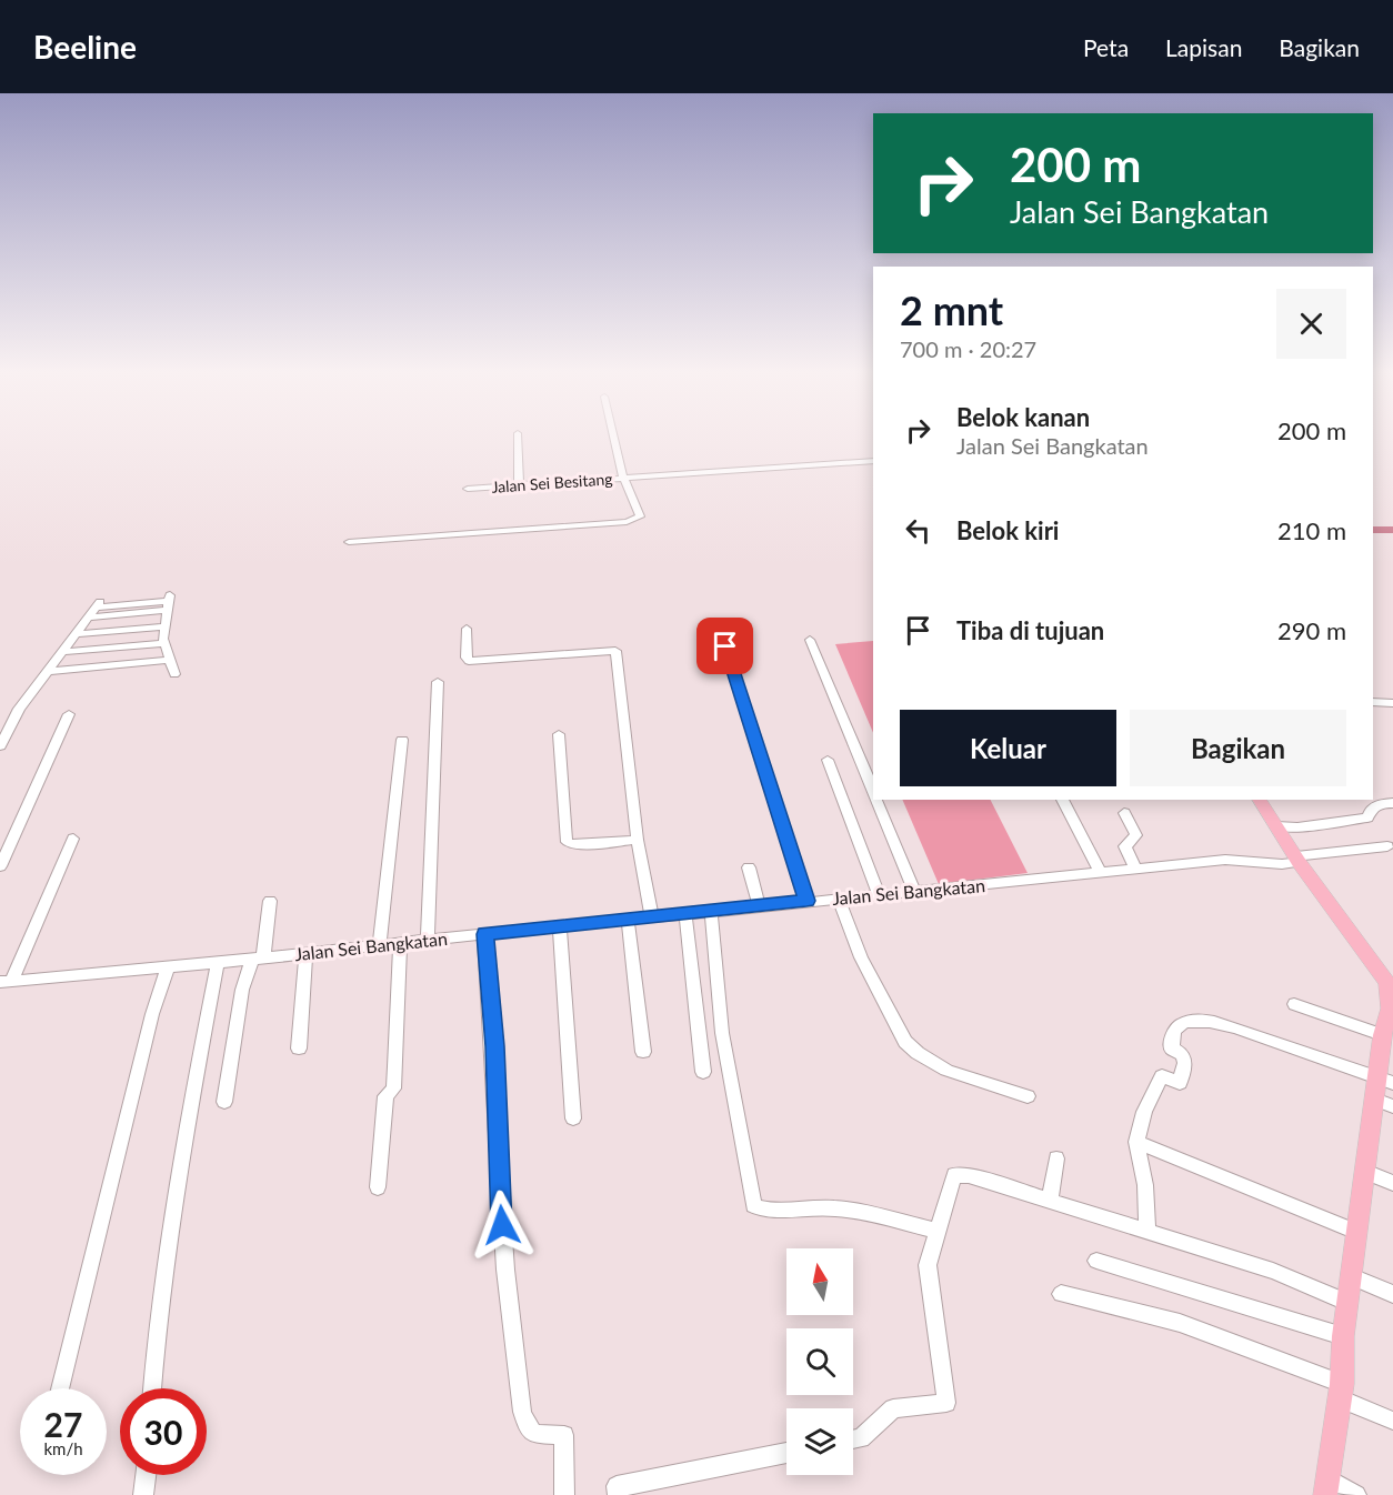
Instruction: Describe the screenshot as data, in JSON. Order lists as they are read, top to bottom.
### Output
{
  "streets": {
    "street": ["Jalan Sei Besitang", "Jalan Sei Bangkatan"]
  },
  "north": "top",
  "page": {
    "header": "Beeline",
    "nav": ["Peta", "Lapisan", "Bagikan"],
    "turn": ["200 m", "Jalan Sei Bangkatan"],
    "heading": ["2 mnt", "700 m · 20:27"],
    "list": [
      {
        "name": "Belok kanan",
        "note": "Jalan Sei Bangkatan",
        "value": "200 m"
      },
      {
        "name": "Belok kiri",
        "value": "210 m"
      },
      {
        "name": "Tiba di tujuan",
        "value": "290 m"
      }
    ],
    "buttons": ["Keluar", "Bagikan"],
    "speed": "27 km/h",
    "limit": "30"
  }
}
